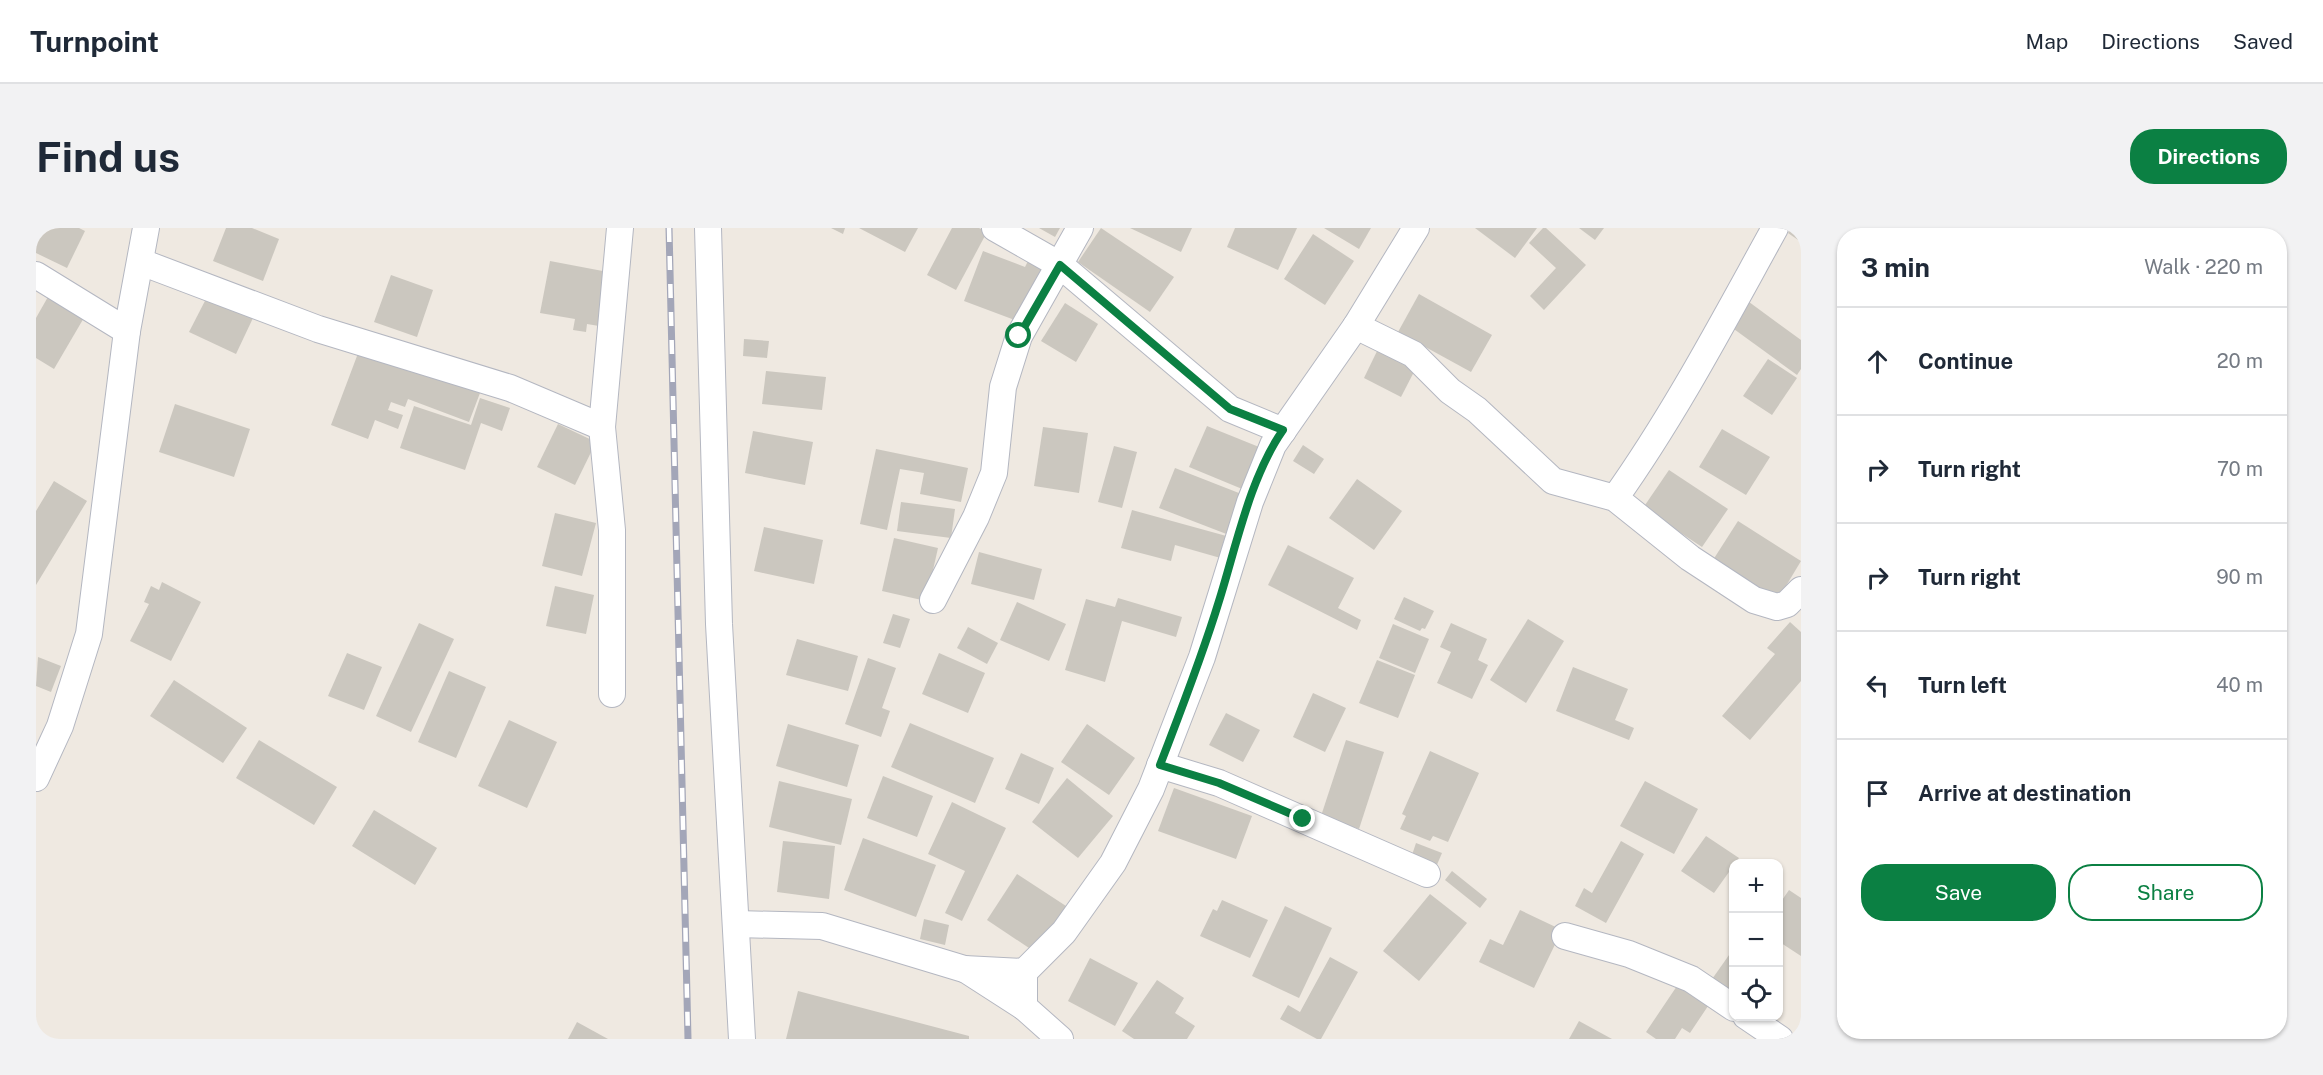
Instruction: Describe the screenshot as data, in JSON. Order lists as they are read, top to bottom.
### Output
{
  "page": {
    "header": "Turnpoint",
    "nav": ["Map", "Directions", "Saved"],
    "buttons": [
      "Directions",
      ["Save", "Share"]
    ],
    "title": "Find us",
    "heading": ["3 min", "Walk · 220 m"],
    "list": [
      ["Continue", "20 m"],
      ["Turn right", "70 m"],
      ["Turn right", "90 m"],
      ["Turn left", "40 m"],
      "Arrive at destination"
    ],
    "map_buttons": ["+", "−"]
  }
}
